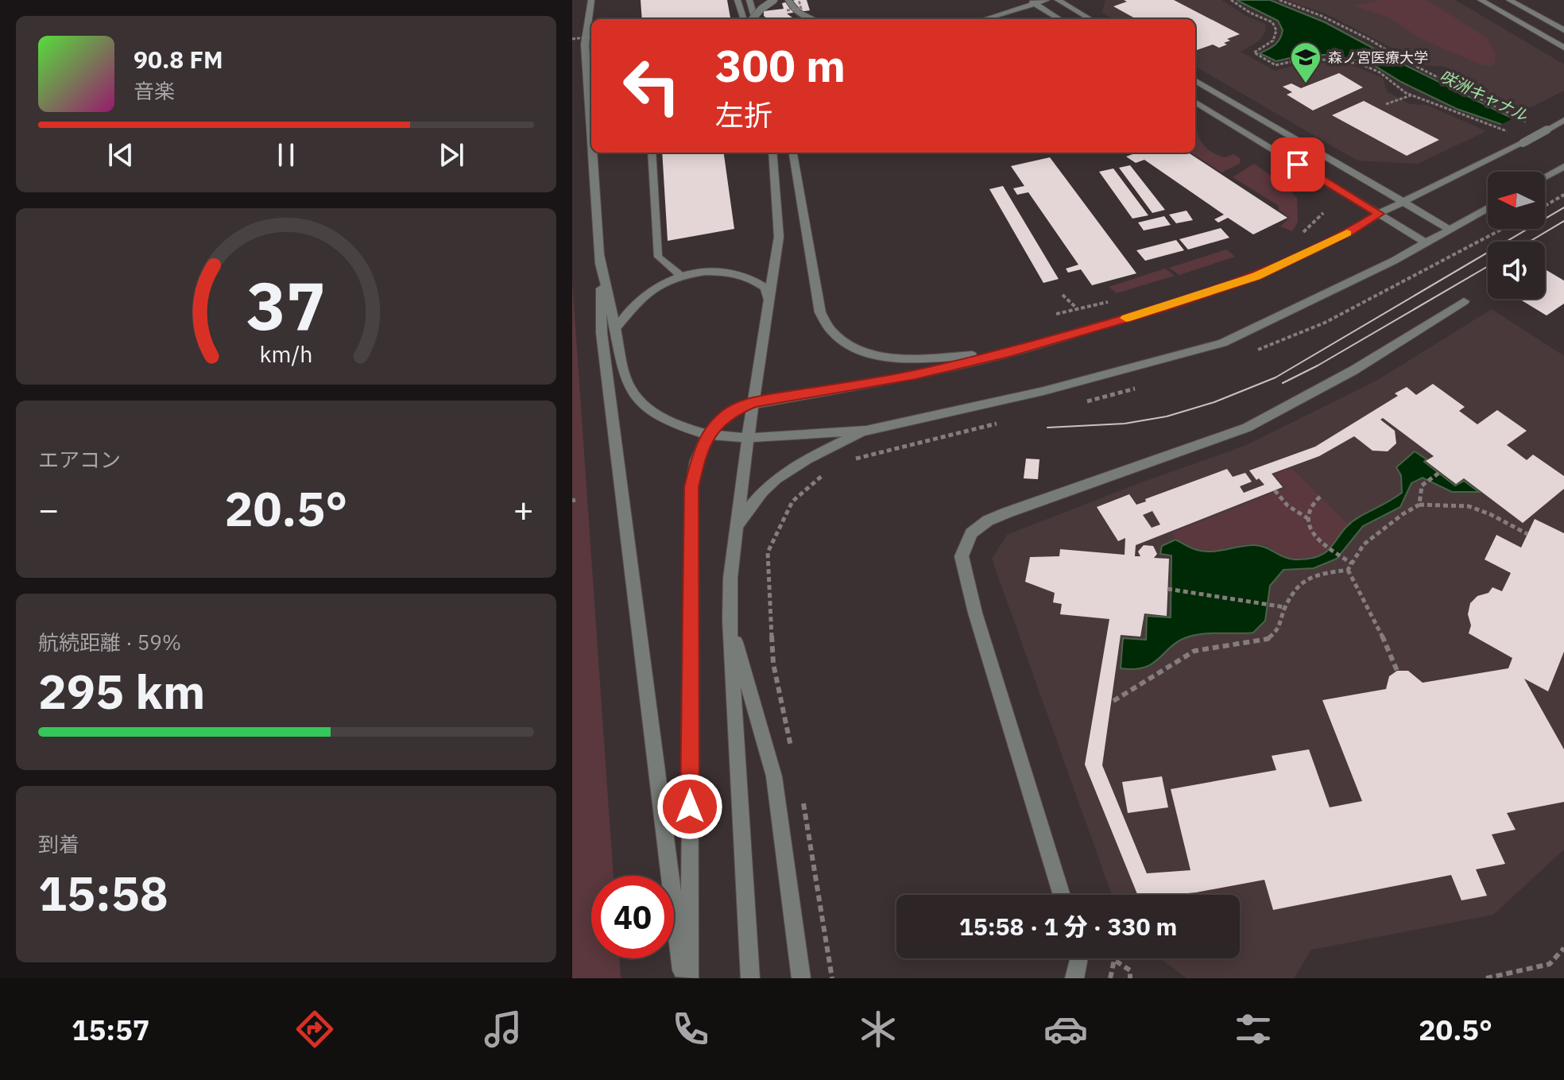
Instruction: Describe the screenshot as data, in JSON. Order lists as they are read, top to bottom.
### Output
{
  "water": ["咲洲キャナル"],
  "places": {
    "school or university": ["森ノ宮医療大学"]
  },
  "north": "left",
  "page": {
    "turn": ["300 m", "左折"],
    "song": ["90.8 FM", "音楽"],
    "tile": [
      "エアコン",
      ["航続距離 · 59%", "295 km"],
      ["到着", "15:58"]
    ],
    "heat": ["−", "20.5°", "+"],
    "limit": "40",
    "trip": "15:58 · 1 分 · 330 m",
    "tabs": ["15:57", "20.5°"],
    "gauge": ["37", "km/h"]
  }
}
